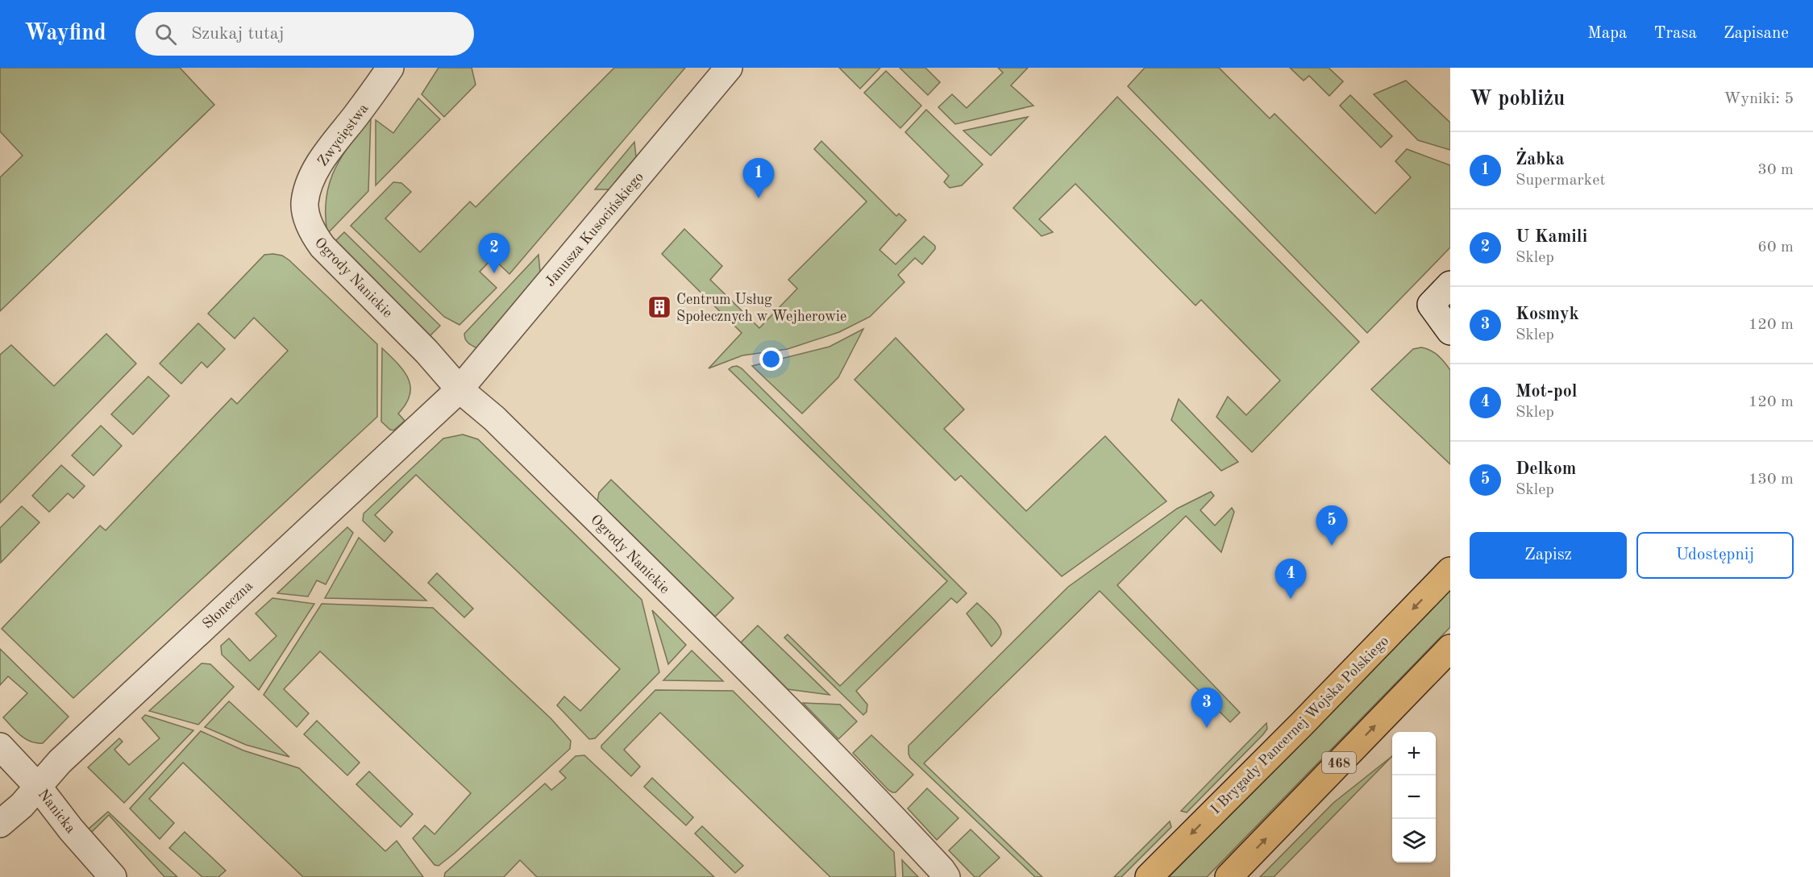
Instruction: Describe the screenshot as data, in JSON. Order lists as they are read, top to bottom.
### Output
{
  "streets": {
    "main road": ["I Brygady Pancernej Wojska Polskiego", "468"],
    "street": [
      "Zwycięstwa",
      "Janusza Kusocińskiego",
      "Ogrody Nanickie",
      "Słoneczna",
      "Nanicka"
    ]
  },
  "crossings": [
    ["Zwycięstwa", "Ogrody Nanickie"],
    ["Janusza Kusocińskiego", "Ogrody Nanickie"],
    ["Janusza Kusocińskiego", "Słoneczna"],
    ["Ogrody Nanickie", "Słoneczna"],
    ["Słoneczna", "Nanicka"]
  ],
  "places": {
    "building": ["Centrum Usług Społecznych w Wejherowie"]
  },
  "page": {
    "header": "Wayfind",
    "search": "Szukaj tutaj",
    "nav": ["Mapa", "Trasa", "Zapisane"],
    "heading": ["W pobliżu", "Wyniki: 5"],
    "list": [
      {
        "mark": "1",
        "name": "Żabka",
        "note": "Supermarket",
        "value": "30 m"
      },
      {
        "mark": "2",
        "name": "U Kamili",
        "note": "Sklep",
        "value": "60 m"
      },
      {
        "mark": "3",
        "name": "Kosmyk",
        "note": "Sklep",
        "value": "120 m"
      },
      {
        "mark": "4",
        "name": "Mot-pol",
        "note": "Sklep",
        "value": "120 m"
      },
      {
        "mark": "5",
        "name": "Delkom",
        "note": "Sklep",
        "value": "130 m"
      }
    ],
    "pins": [
      "1",
      "2",
      "5",
      "4",
      "3"
    ],
    "buttons": ["Zapisz", "Udostępnij"],
    "map_buttons": ["+", "−"]
  }
}
